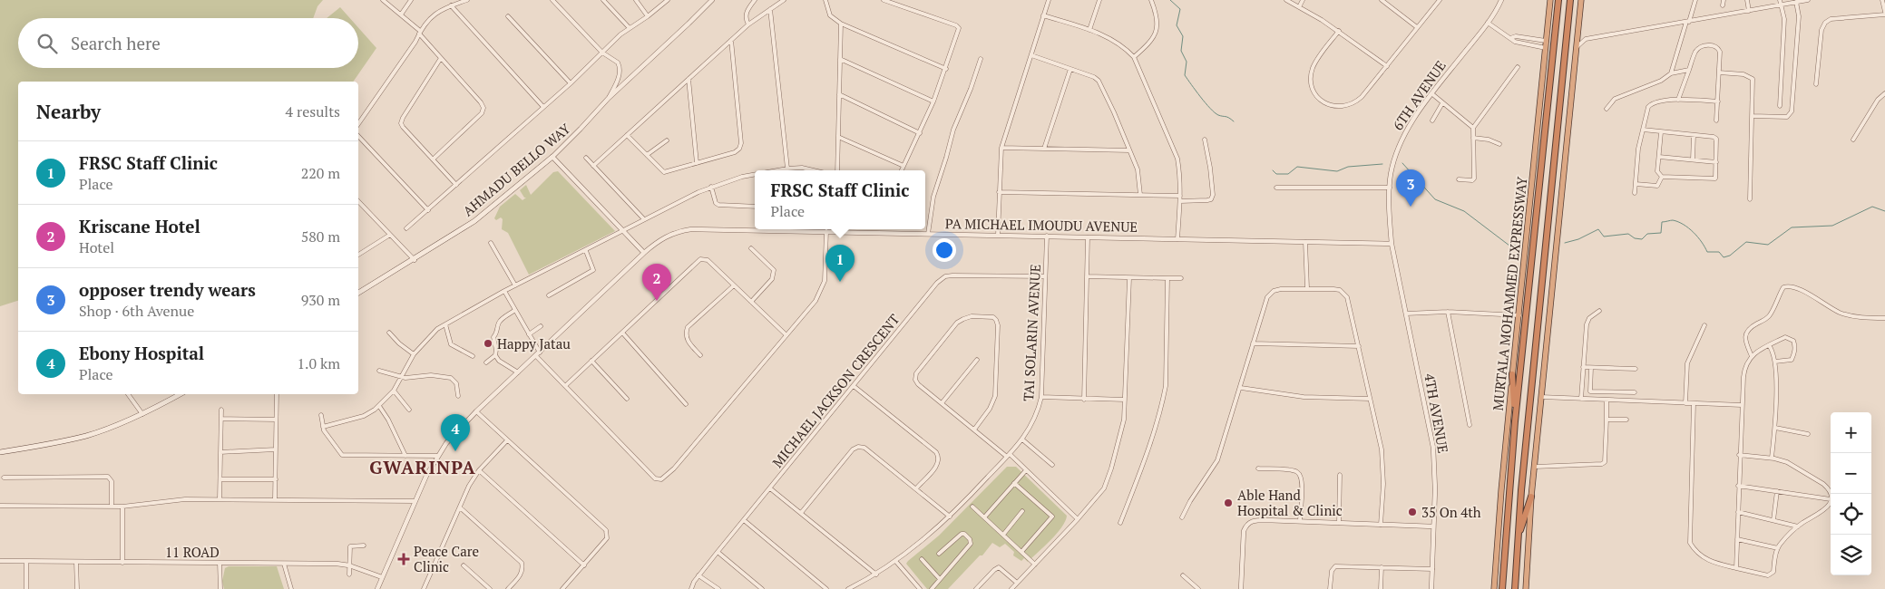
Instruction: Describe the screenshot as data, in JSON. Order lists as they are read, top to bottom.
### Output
{
  "streets": {
    "highway": ["MURTALA MOHAMMED EXPRESSWAY"],
    "main road": ["AHMADU BELLO WAY"],
    "street": [
      "6TH AVENUE",
      "PA MICHAEL IMOUDU AVENUE",
      "TAI SOLARIN AVENUE",
      "MICHAEL JACKSON CRESCENT",
      "4TH AVENUE",
      "11 ROAD"
    ]
  },
  "crossings": [
    ["6TH AVENUE", "PA MICHAEL IMOUDU AVENUE"],
    ["6TH AVENUE", "4TH AVENUE"],
    ["PA MICHAEL IMOUDU AVENUE", "TAI SOLARIN AVENUE"],
    ["PA MICHAEL IMOUDU AVENUE", "4TH AVENUE"],
    ["PA MICHAEL IMOUDU AVENUE", "11 ROAD"],
    ["TAI SOLARIN AVENUE", "MICHAEL JACKSON CRESCENT"]
  ],
  "districts": ["GWARINPA"],
  "places": {
    "other": ["Happy Jatau", "Able Hand Hospital & Clinic", "35 On 4th"],
    "health": ["Peace Care Clinic"]
  },
  "page": {
    "search": "Search here",
    "heading": ["Nearby", "4 results"],
    "list": [
      {
        "mark": "1",
        "name": "FRSC Staff Clinic",
        "note": "Place",
        "value": "220 m"
      },
      {
        "mark": "2",
        "name": "Kriscane Hotel",
        "note": "Hotel",
        "value": "580 m"
      },
      {
        "mark": "3",
        "name": "opposer trendy wears",
        "note": "Shop · 6th Avenue",
        "value": "930 m"
      },
      {
        "mark": "4",
        "name": "Ebony Hospital",
        "note": "Place",
        "value": "1.0 km"
      }
    ],
    "pins": [
      "3",
      "1",
      "2",
      "4"
    ],
    "popup": ["FRSC Staff Clinic", "Place"],
    "map_buttons": ["+", "−"]
  }
}
